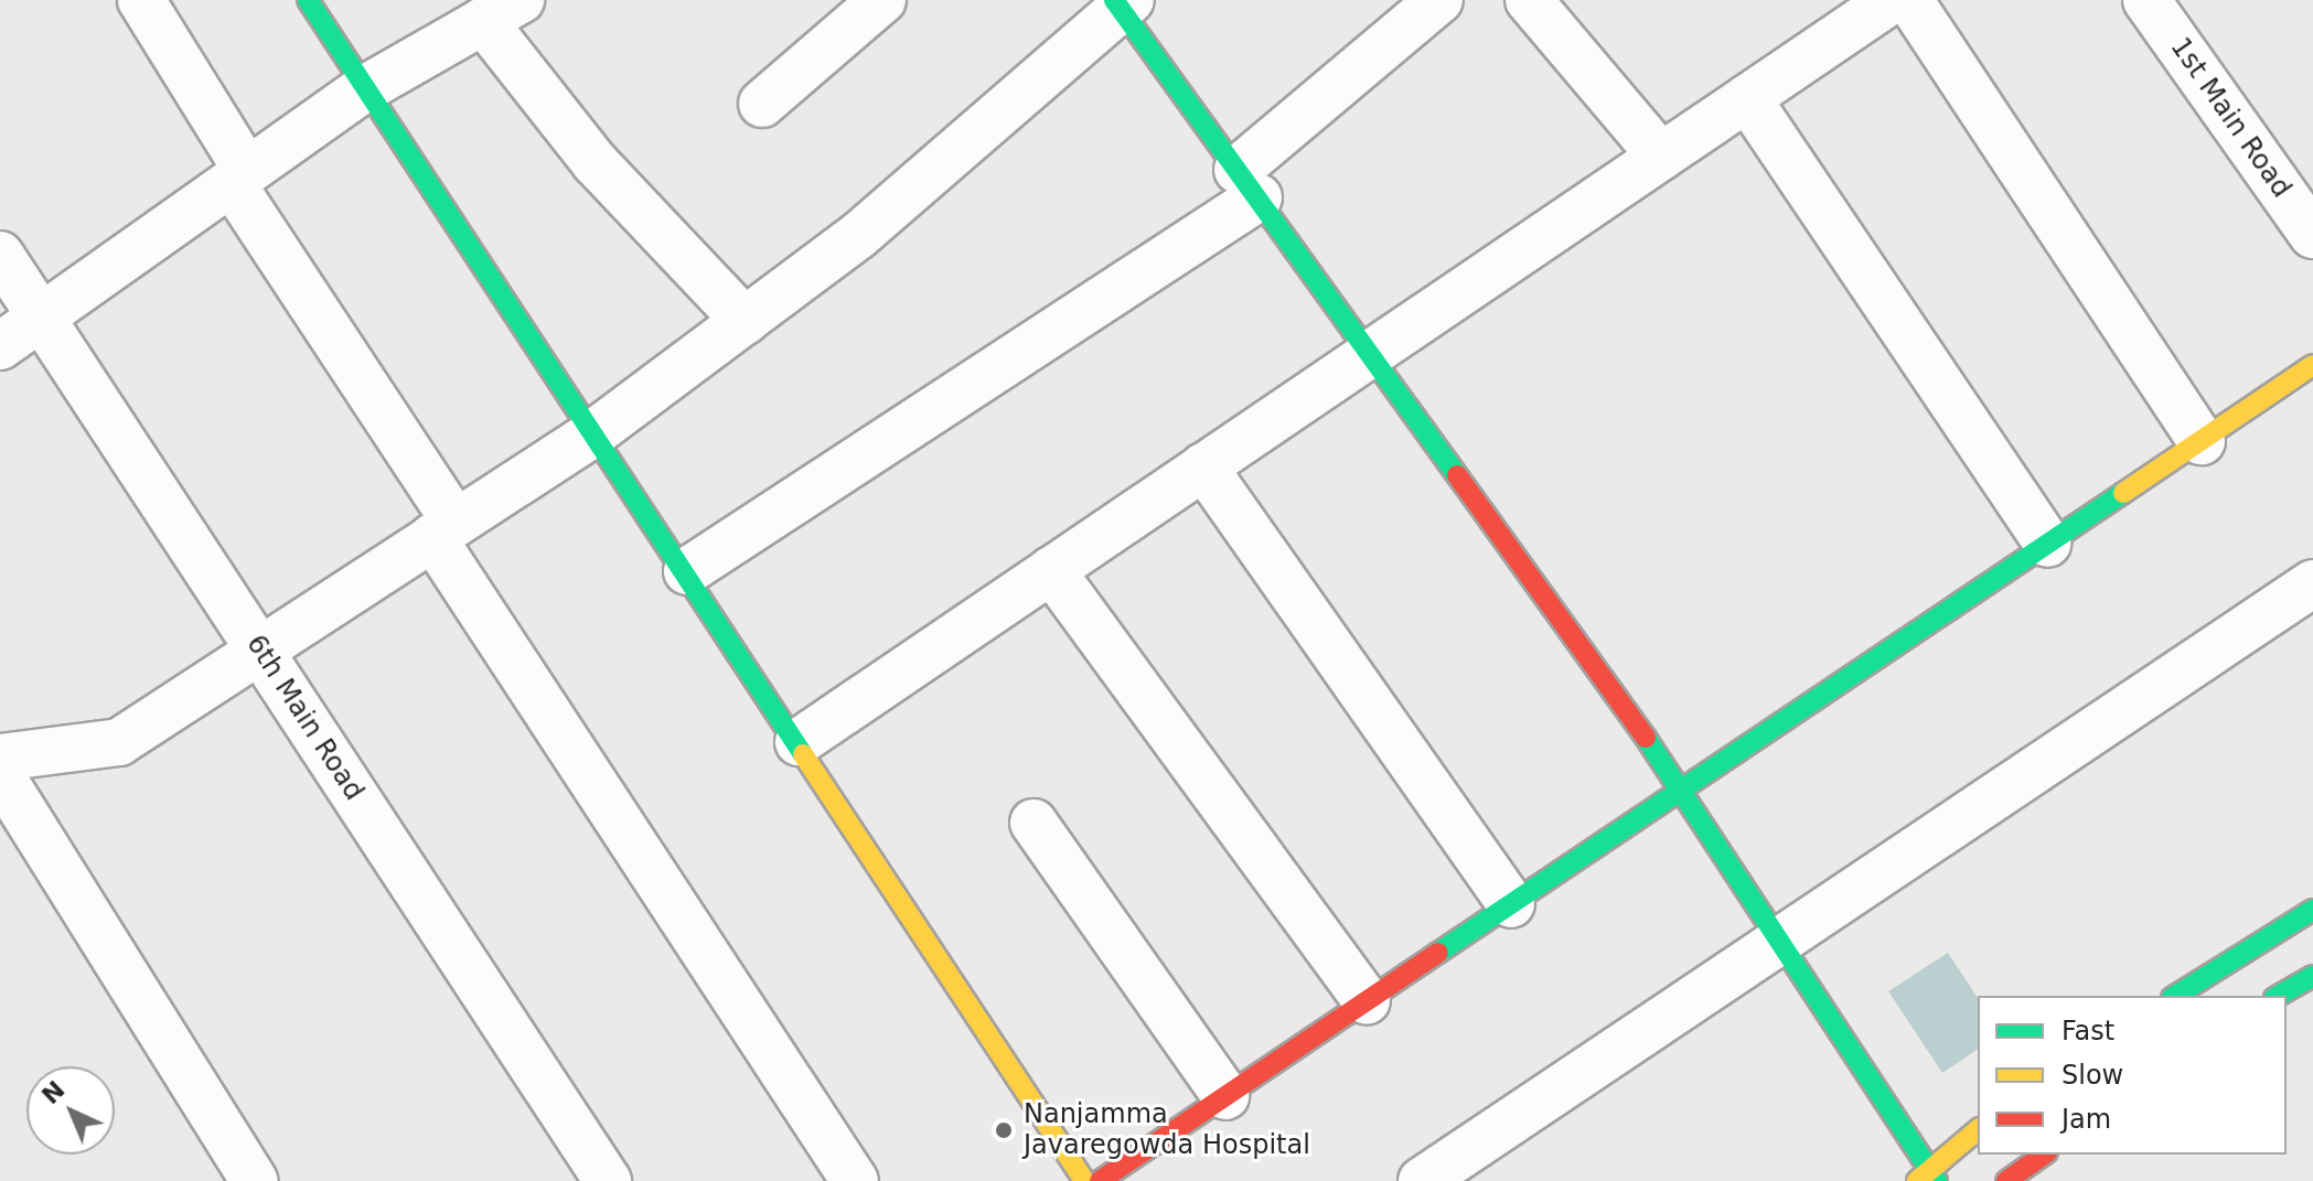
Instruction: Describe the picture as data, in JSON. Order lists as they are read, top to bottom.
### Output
{
  "streets": {
    "street": ["1st Main Road", "6th Main Road"]
  },
  "places": ["Nanjamma Javaregowda Hospital"],
  "legend": ["Fast", "Slow", "Jam"],
  "north": "top left"
}
